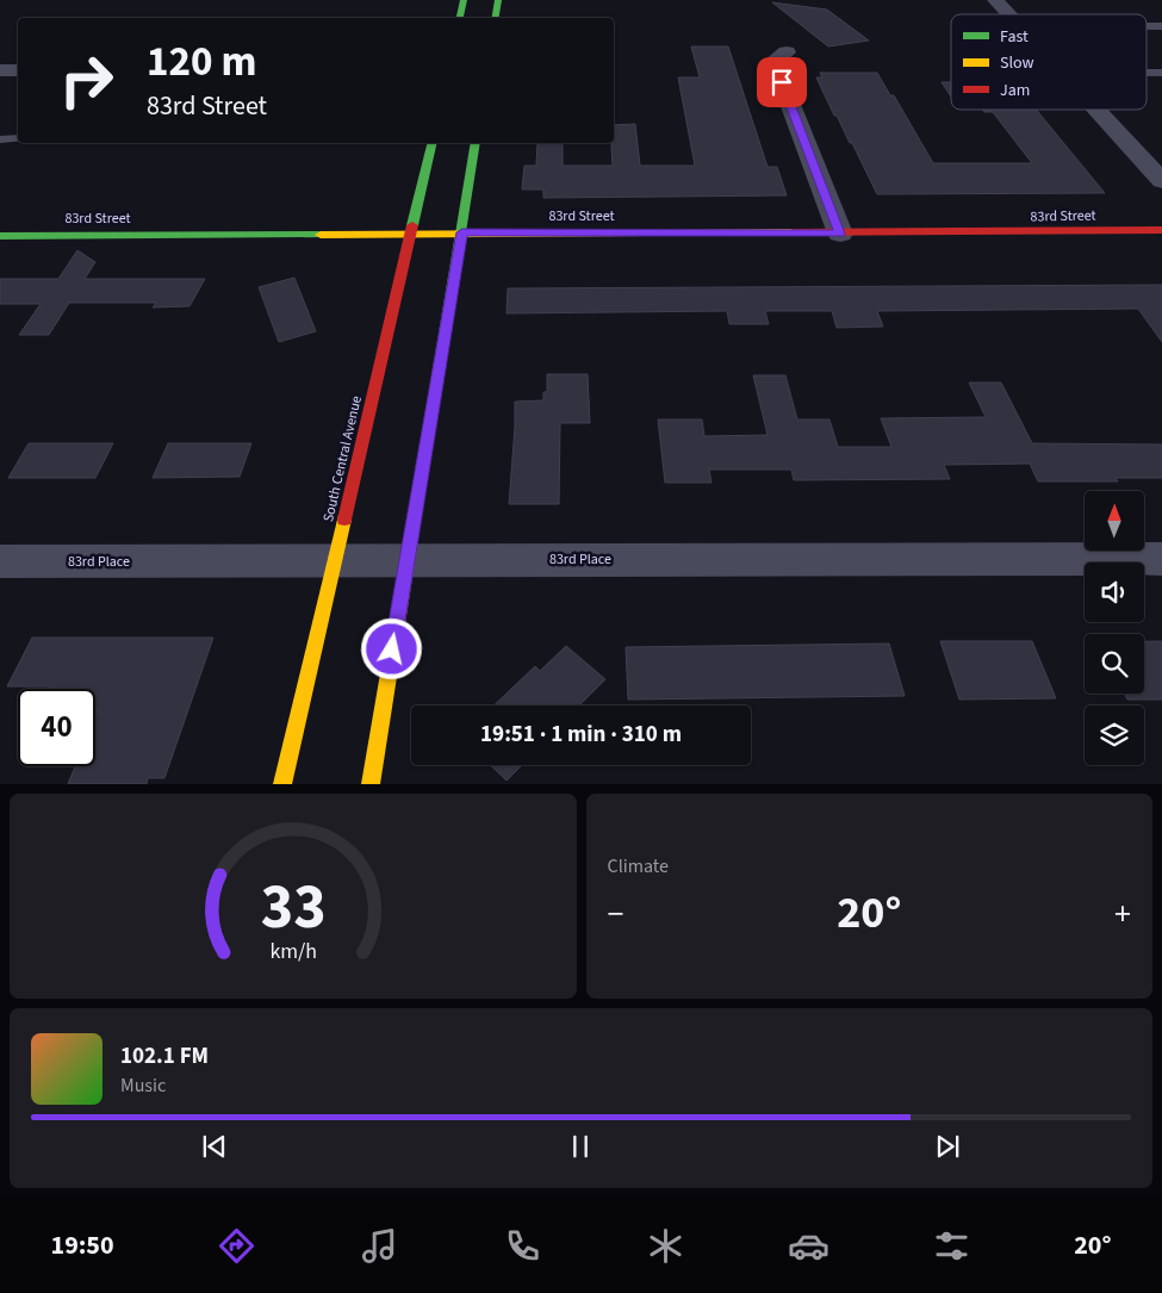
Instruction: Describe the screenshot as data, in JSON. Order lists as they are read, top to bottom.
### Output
{
  "streets": {
    "street": ["83rd Street", "South Central Avenue", "83rd Place"]
  },
  "crossings": [
    ["83rd Street", "South Central Avenue"],
    ["South Central Avenue", "83rd Place"]
  ],
  "legend": ["Fast", "Slow", "Jam"],
  "north": "top",
  "page": {
    "turn": ["120 m", "83rd Street"],
    "limit": "40",
    "trip": "19:51 · 1 min · 310 m",
    "tile": "Climate",
    "heat": ["−", "20°", "+"],
    "song": ["102.1 FM", "Music"],
    "tabs": ["19:50", "20°"],
    "gauge": ["33", "km/h"]
  }
}
